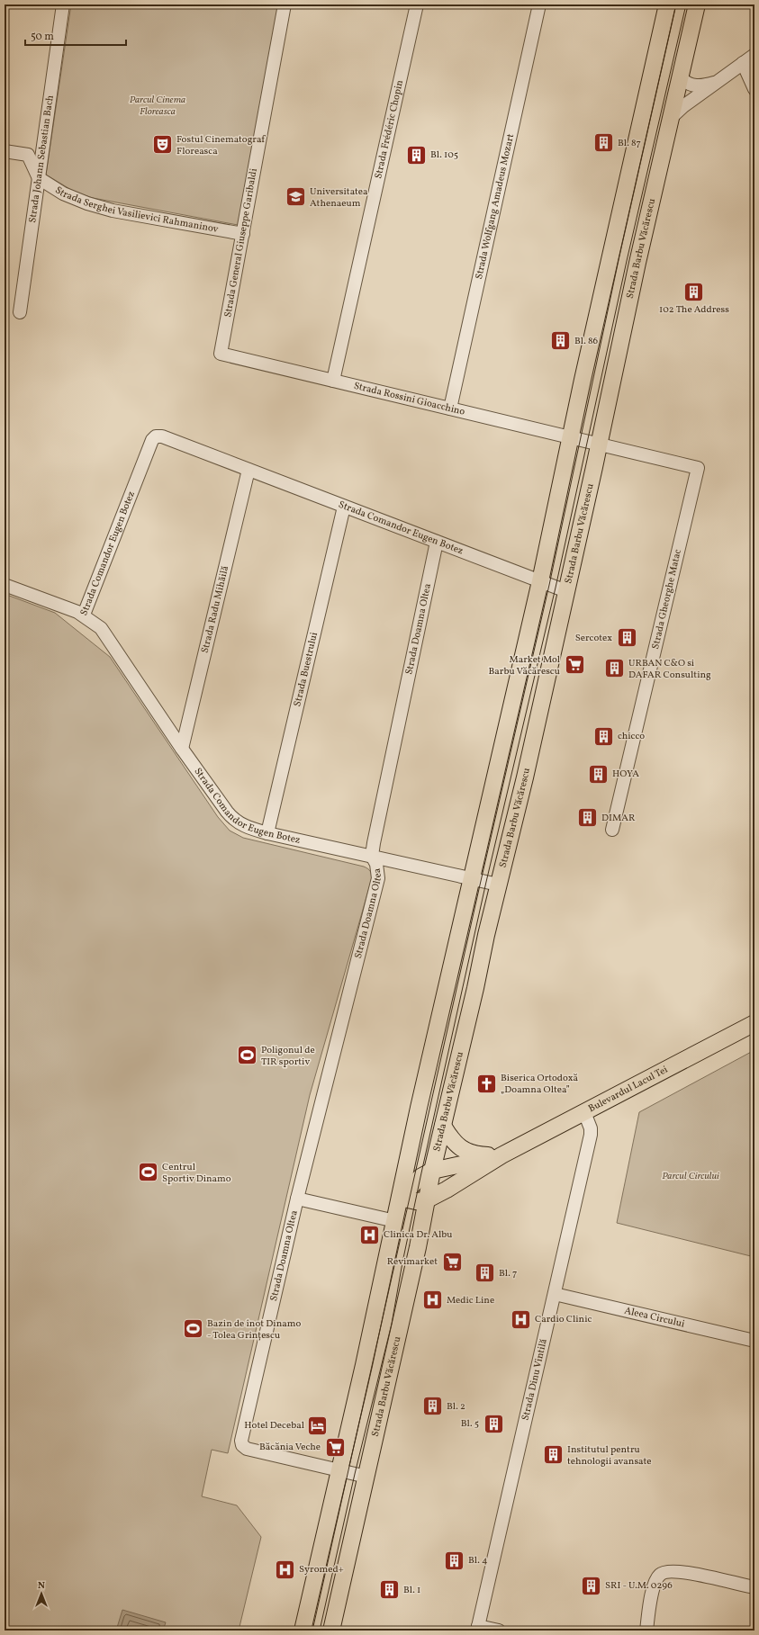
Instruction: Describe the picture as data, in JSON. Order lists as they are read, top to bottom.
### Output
{
  "streets": {
    "main road": ["Strada Barbu Văcărescu", "Bulevardul Lacul Tei"],
    "street": [
      "Strada Frédéric Chopin",
      "Strada Johann Sebastian Bach",
      "Strada Wolfgang Amadeus Mozart",
      "Strada Serghei Vasilievici Rahmaninov",
      "Strada General Giuseppe Garibaldi",
      "Strada Rossini Gioacchino",
      "Strada Comandor Eugen Botez",
      "Strada Gheorghe Matac",
      "Strada Radu Mihăilă",
      "Strada Doamna Oltea",
      "Strada Buestrului",
      "Aleea Circului",
      "Strada Dinu Vintilă"
    ]
  },
  "crossings": [
    ["Strada Frédéric Chopin", "Strada Rossini Gioacchino"],
    ["Strada Johann Sebastian Bach", "Strada Serghei Vasilievici Rahmaninov"],
    ["Strada Wolfgang Amadeus Mozart", "Strada Rossini Gioacchino"],
    ["Strada Serghei Vasilievici Rahmaninov", "Strada General Giuseppe Garibaldi"],
    ["Strada General Giuseppe Garibaldi", "Strada Rossini Gioacchino"],
    ["Strada Barbu Văcărescu", "Strada Rossini Gioacchino"],
    ["Strada Barbu Văcărescu", "Strada Comandor Eugen Botez"],
    ["Strada Barbu Văcărescu", "Strada Gheorghe Matac"],
    ["Strada Barbu Văcărescu", "Strada Doamna Oltea"],
    ["Strada Barbu Văcărescu", "Bulevardul Lacul Tei"],
    ["Strada Rossini Gioacchino", "Strada Gheorghe Matac"],
    ["Strada Comandor Eugen Botez", "Strada Radu Mihăilă"],
    ["Strada Comandor Eugen Botez", "Strada Doamna Oltea"],
    ["Strada Comandor Eugen Botez", "Strada Buestrului"],
    ["Bulevardul Lacul Tei", "Strada Dinu Vintilă"],
    ["Aleea Circului", "Strada Dinu Vintilă"]
  ],
  "parks": ["Parcul Cinema Floreasca", "Parcul Circului"],
  "places": {
    "building": [
      "Bl. 87",
      "Bl. 105",
      "102 The Address",
      "Bl. 86",
      "Sercotex",
      "URBAN C&O si DAFAR Consulting",
      "chicco",
      "HOYA",
      "DIMAR",
      "Bl. 7",
      "Bl. 2",
      "Bl. 5",
      "Institutul pentru tehnologii avansate",
      "Bl. 4",
      "SRI - U.M. 0296",
      "Bl. 1"
    ],
    "theatre": ["Fostul Cinematograf Floreasca"],
    "school or university": ["Universitatea Athenaeum"],
    "supermarket": ["Market Mol Barbu Văcărescu", "Revimarket", "Băcănia Veche"],
    "sports": ["Poligonul de TIR sportiv", "Centrul Sportiv Dinamo", "Bazin de înot Dinamo - Tolea Grințescu"],
    "church": ["Biserica Ortodoxă „Doamna Oltea”"],
    "hospital": [
      "Clinica Dr. Albu",
      "Medic Line",
      "Cardio Clinic",
      "Syromed+"
    ],
    "hotel": ["Hotel Decebal"]
  },
  "scale_bar": "50 m",
  "north": "top"
}
